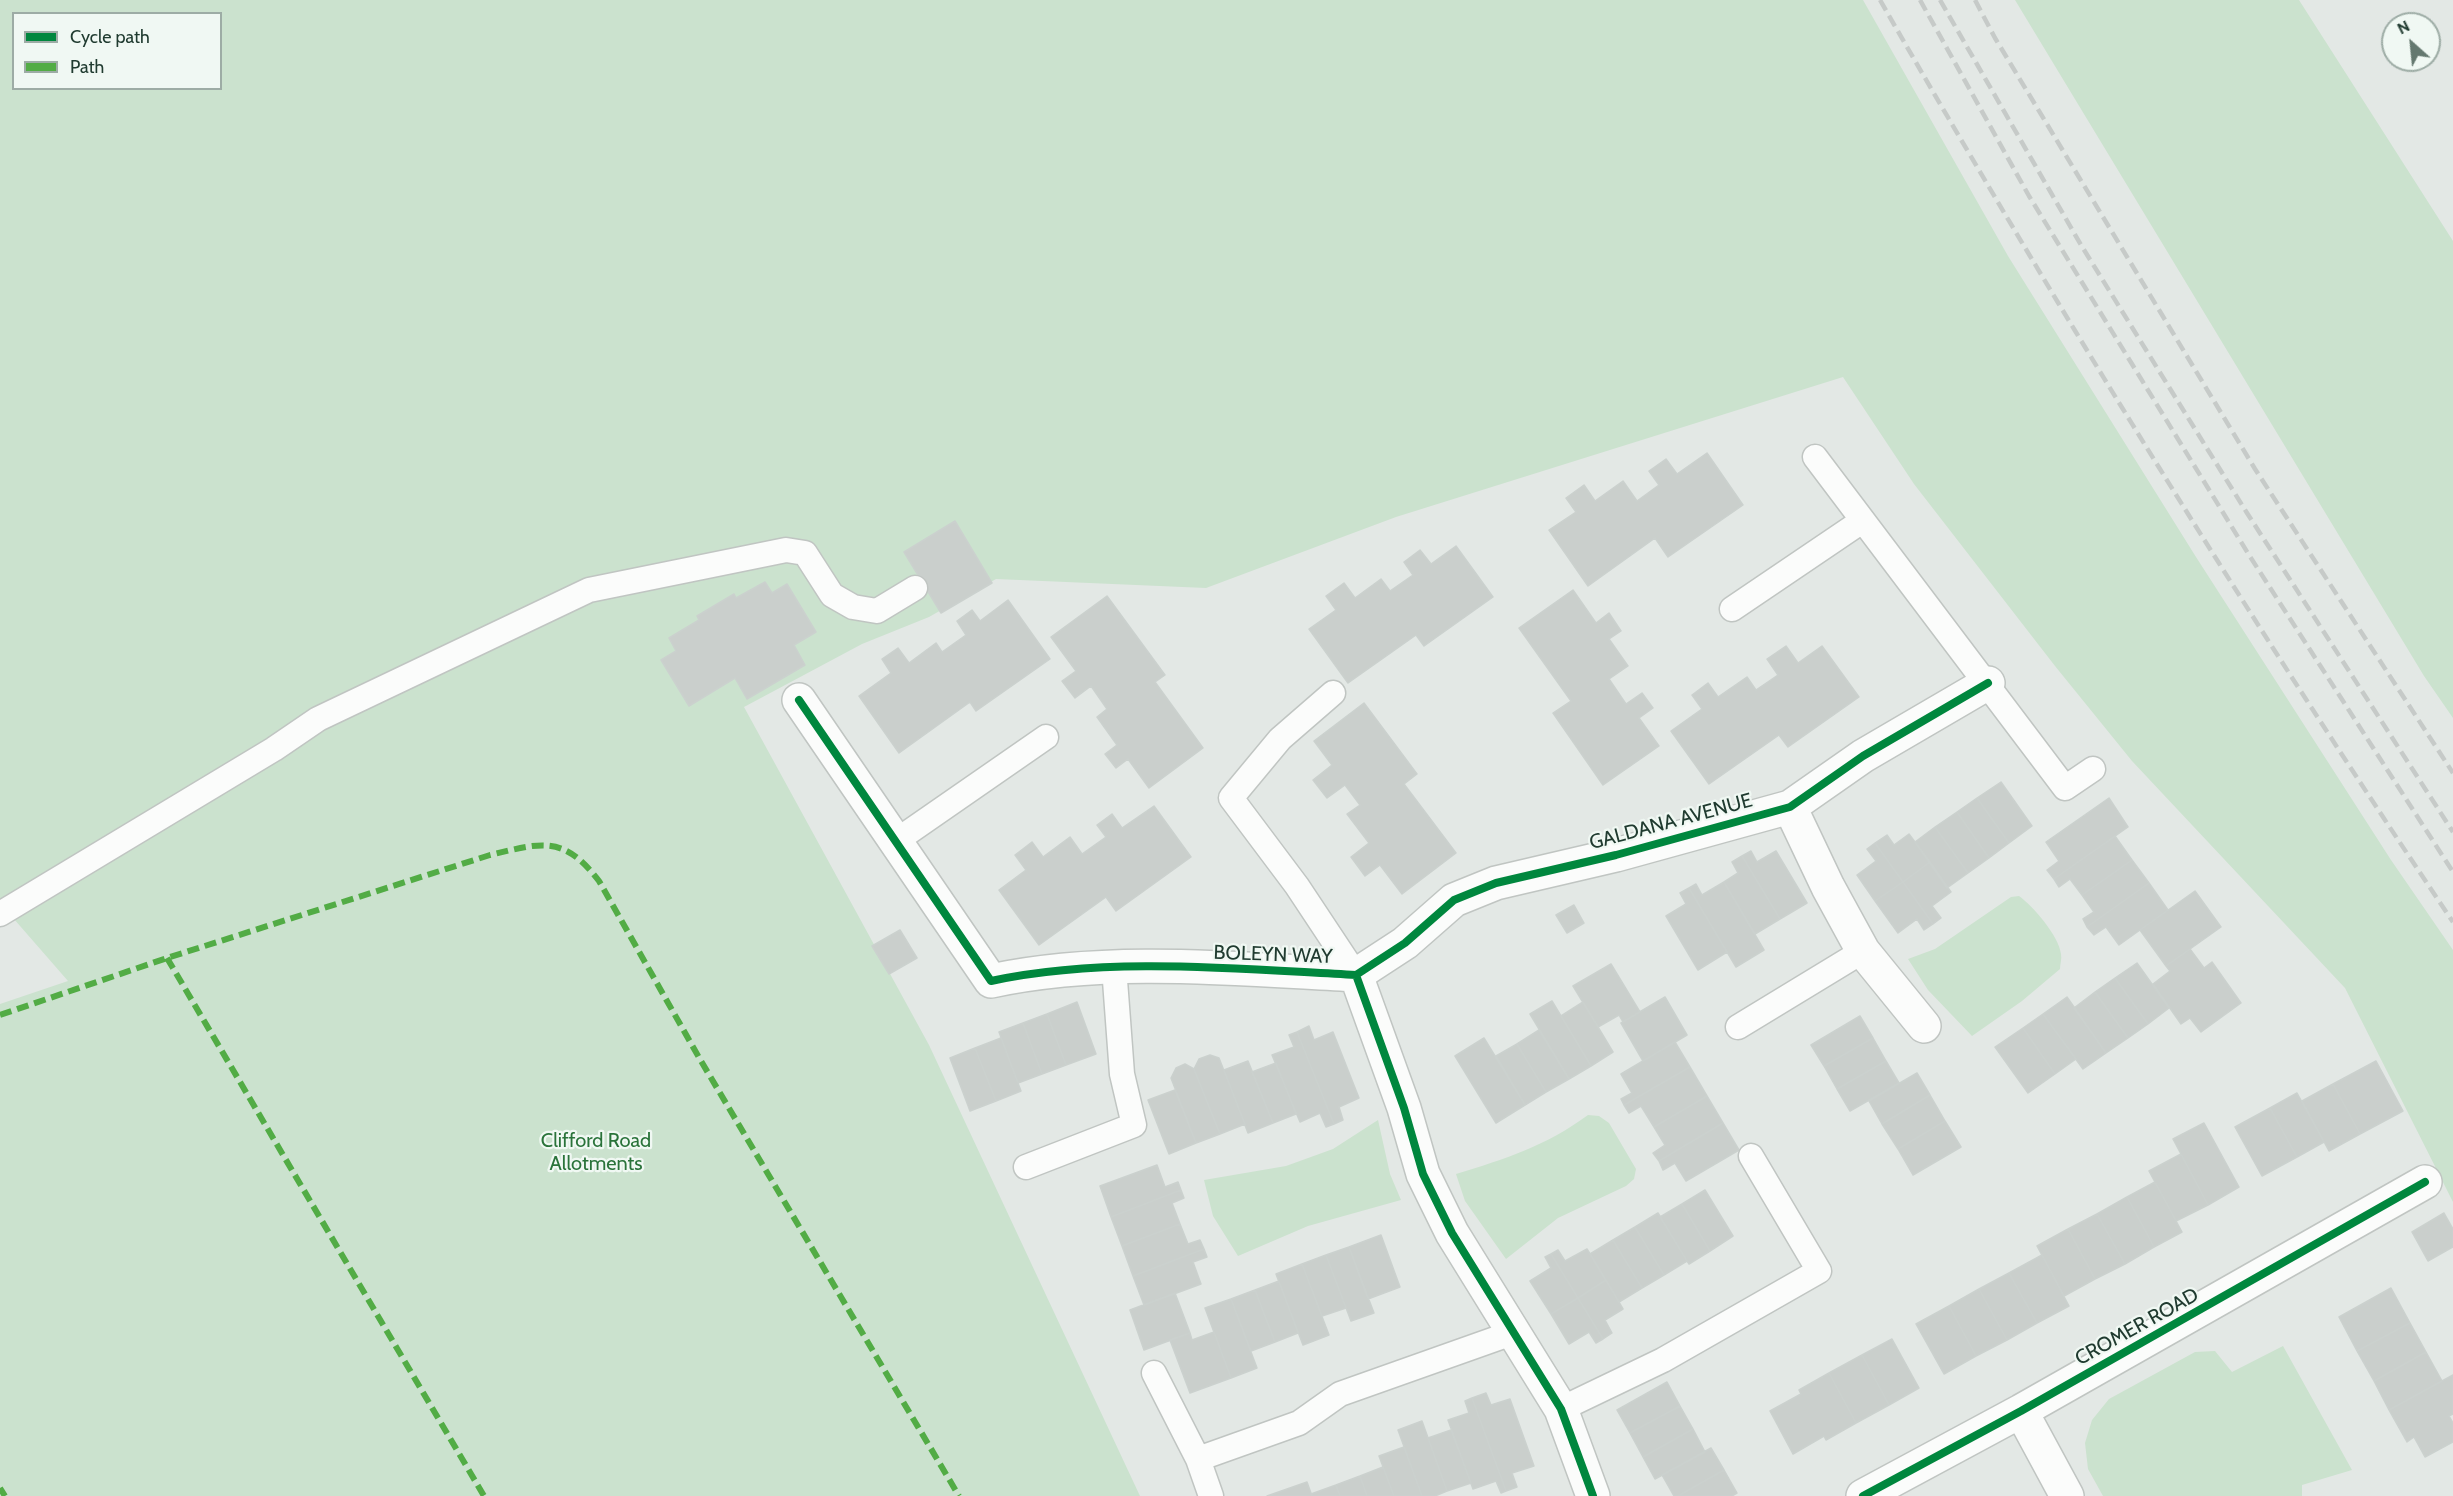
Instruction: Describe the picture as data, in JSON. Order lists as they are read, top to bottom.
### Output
{
  "streets": {
    "street": ["GALDANA AVENUE", "BOLEYN WAY", "CROMER ROAD"]
  },
  "crossings": [
    ["GALDANA AVENUE", "BOLEYN WAY"]
  ],
  "parks": ["Clifford Road Allotments"],
  "legend": ["Cycle path", "Path"],
  "north": "top left"
}
